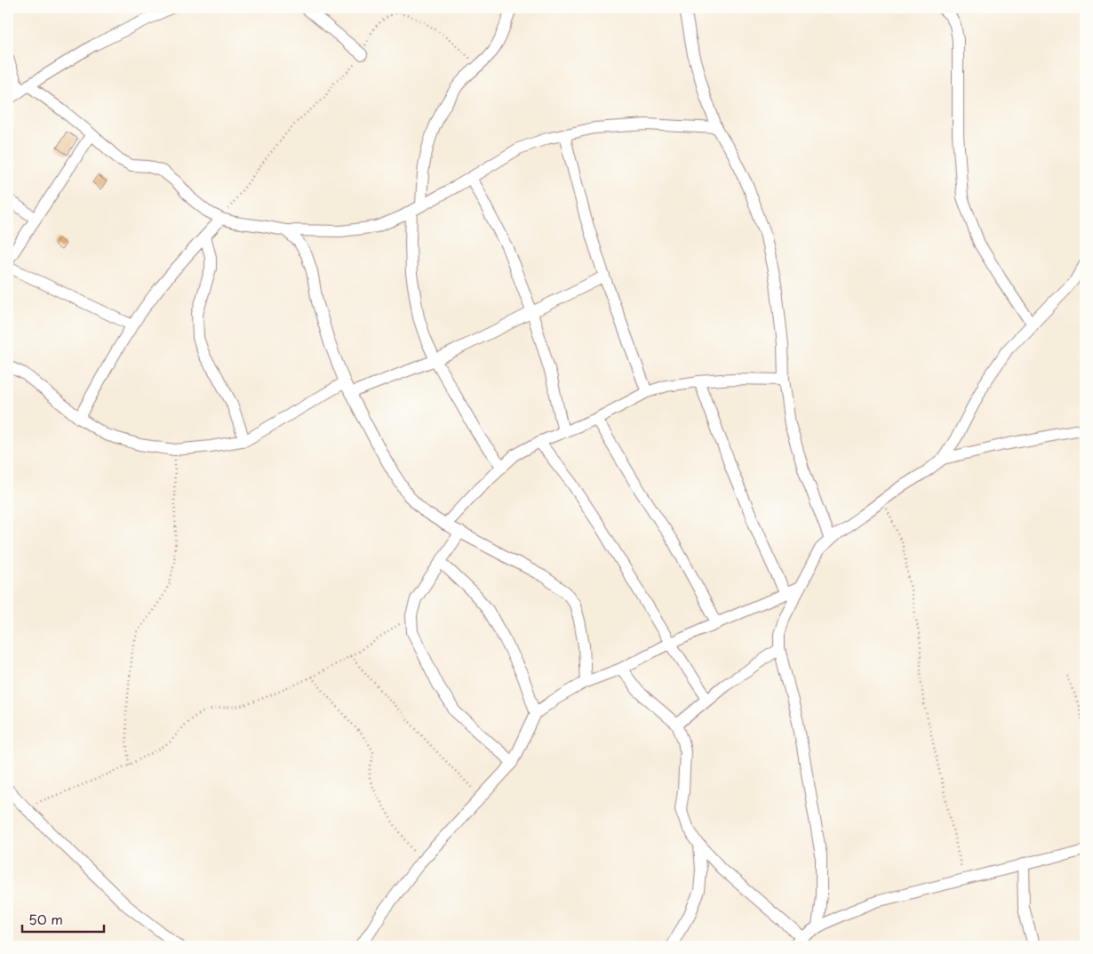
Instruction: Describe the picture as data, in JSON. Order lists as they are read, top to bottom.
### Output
{
  "scale_bar": "50 m"
}
